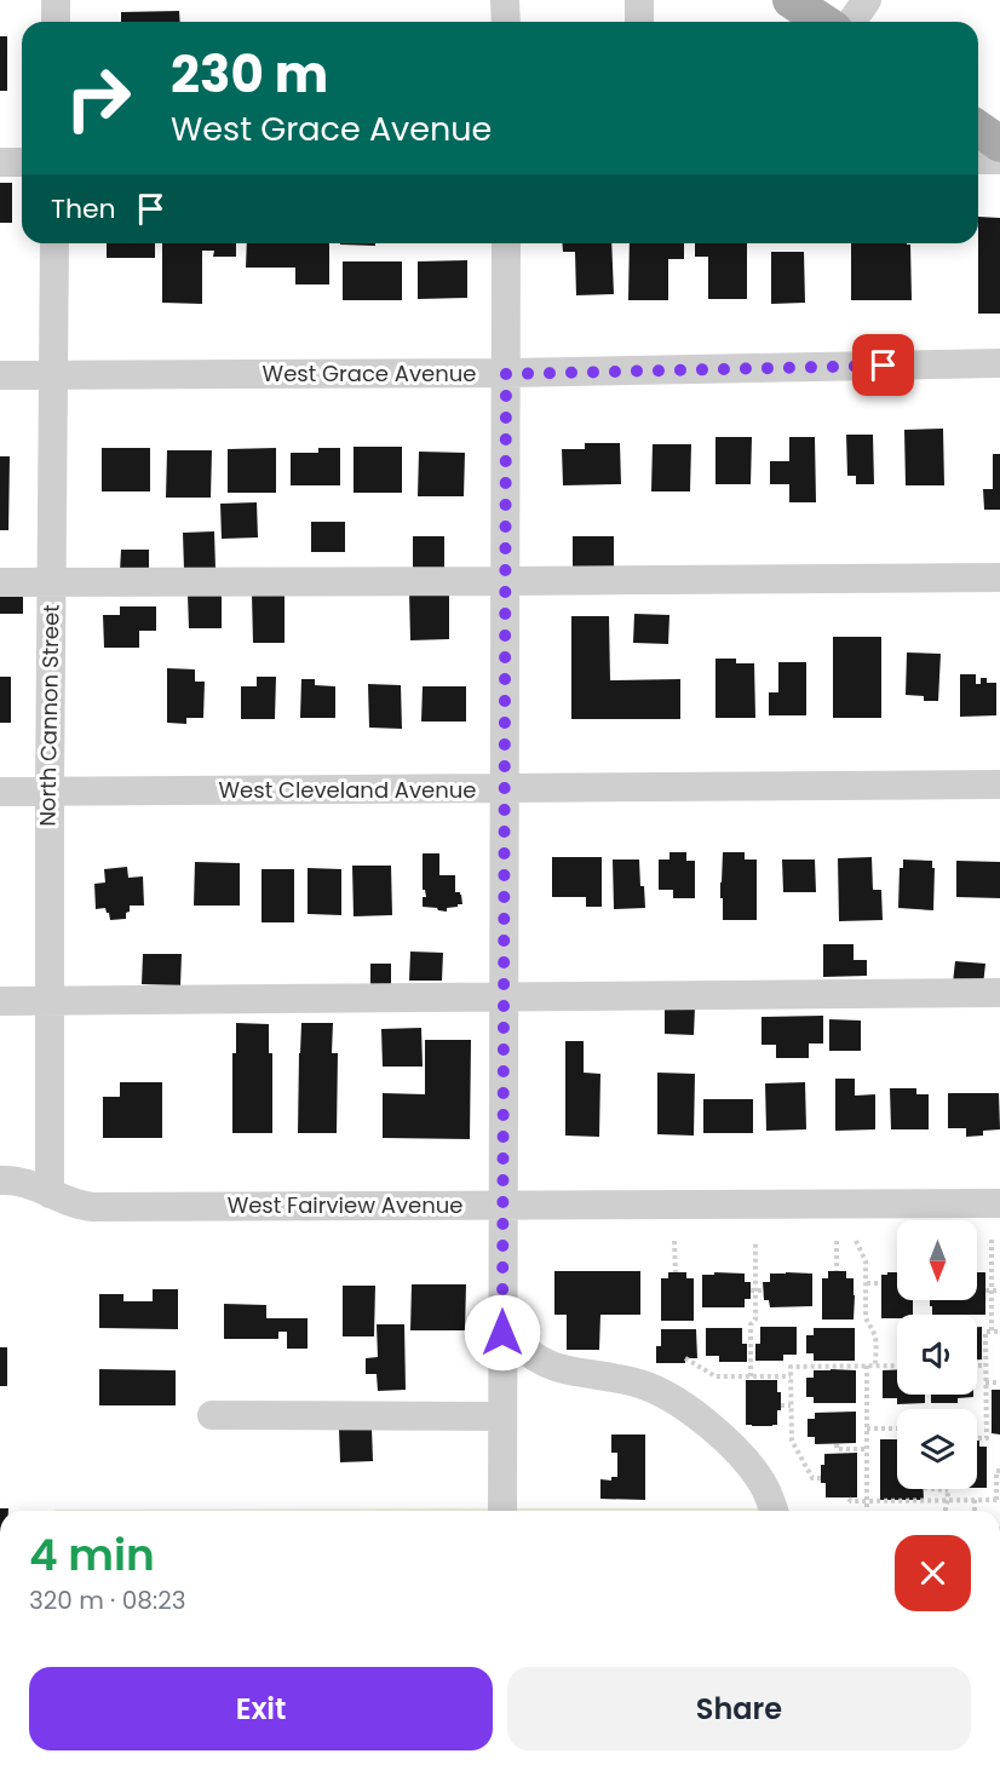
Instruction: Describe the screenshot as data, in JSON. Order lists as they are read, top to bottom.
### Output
{
  "streets": {
    "street": [
      "West Grace Avenue",
      "North Cannon Street",
      "West Cleveland Avenue",
      "West Fairview Avenue"
    ]
  },
  "crossings": [
    ["West Grace Avenue", "North Cannon Street"],
    ["North Cannon Street", "West Cleveland Avenue"],
    ["North Cannon Street", "West Fairview Avenue"]
  ],
  "north": "bottom",
  "page": {
    "turn": ["230 m", "West Grace Avenue"],
    "then": "Then",
    "heading": ["4 min", "320 m · 08:23"],
    "buttons": ["Exit", "Share"]
  }
}
